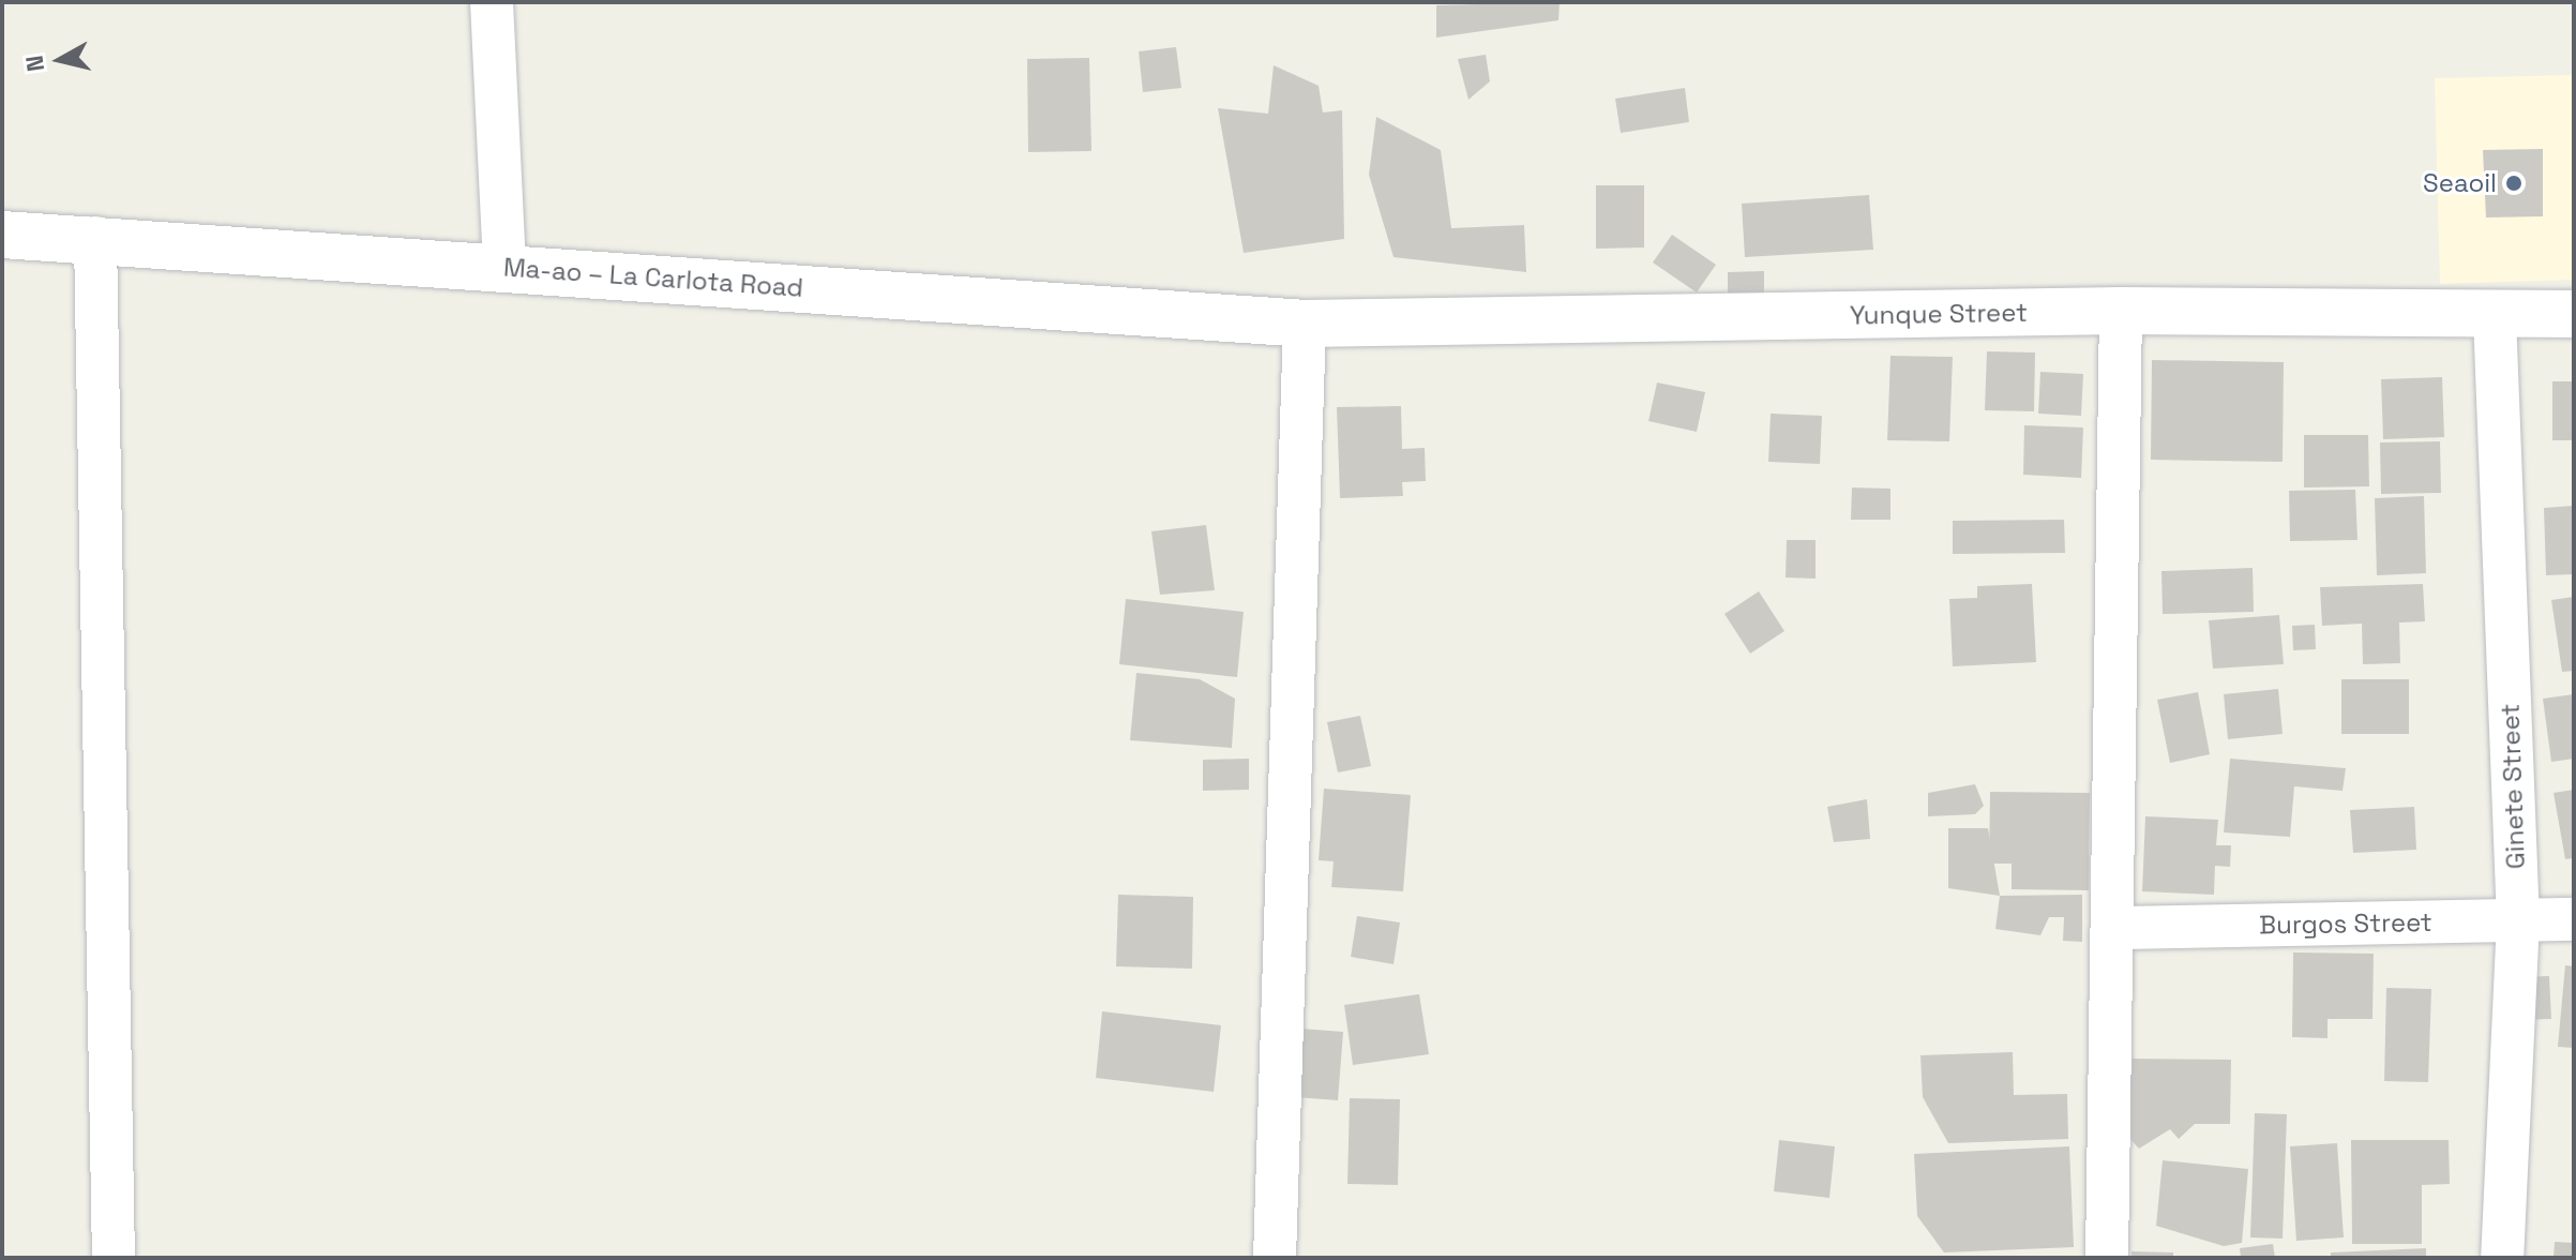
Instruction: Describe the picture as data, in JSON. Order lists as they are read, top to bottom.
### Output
{
  "streets": {
    "main road": ["Ma-ao – La Carlota Road", "Yunque Street"],
    "street": ["Ginete Street", "Burgos Street"]
  },
  "crossings": [
    ["Ma-ao – La Carlota Road", "Yunque Street"],
    ["Yunque Street", "Ginete Street"],
    ["Ginete Street", "Burgos Street"]
  ],
  "places": ["Seaoil"],
  "north": "left"
}
